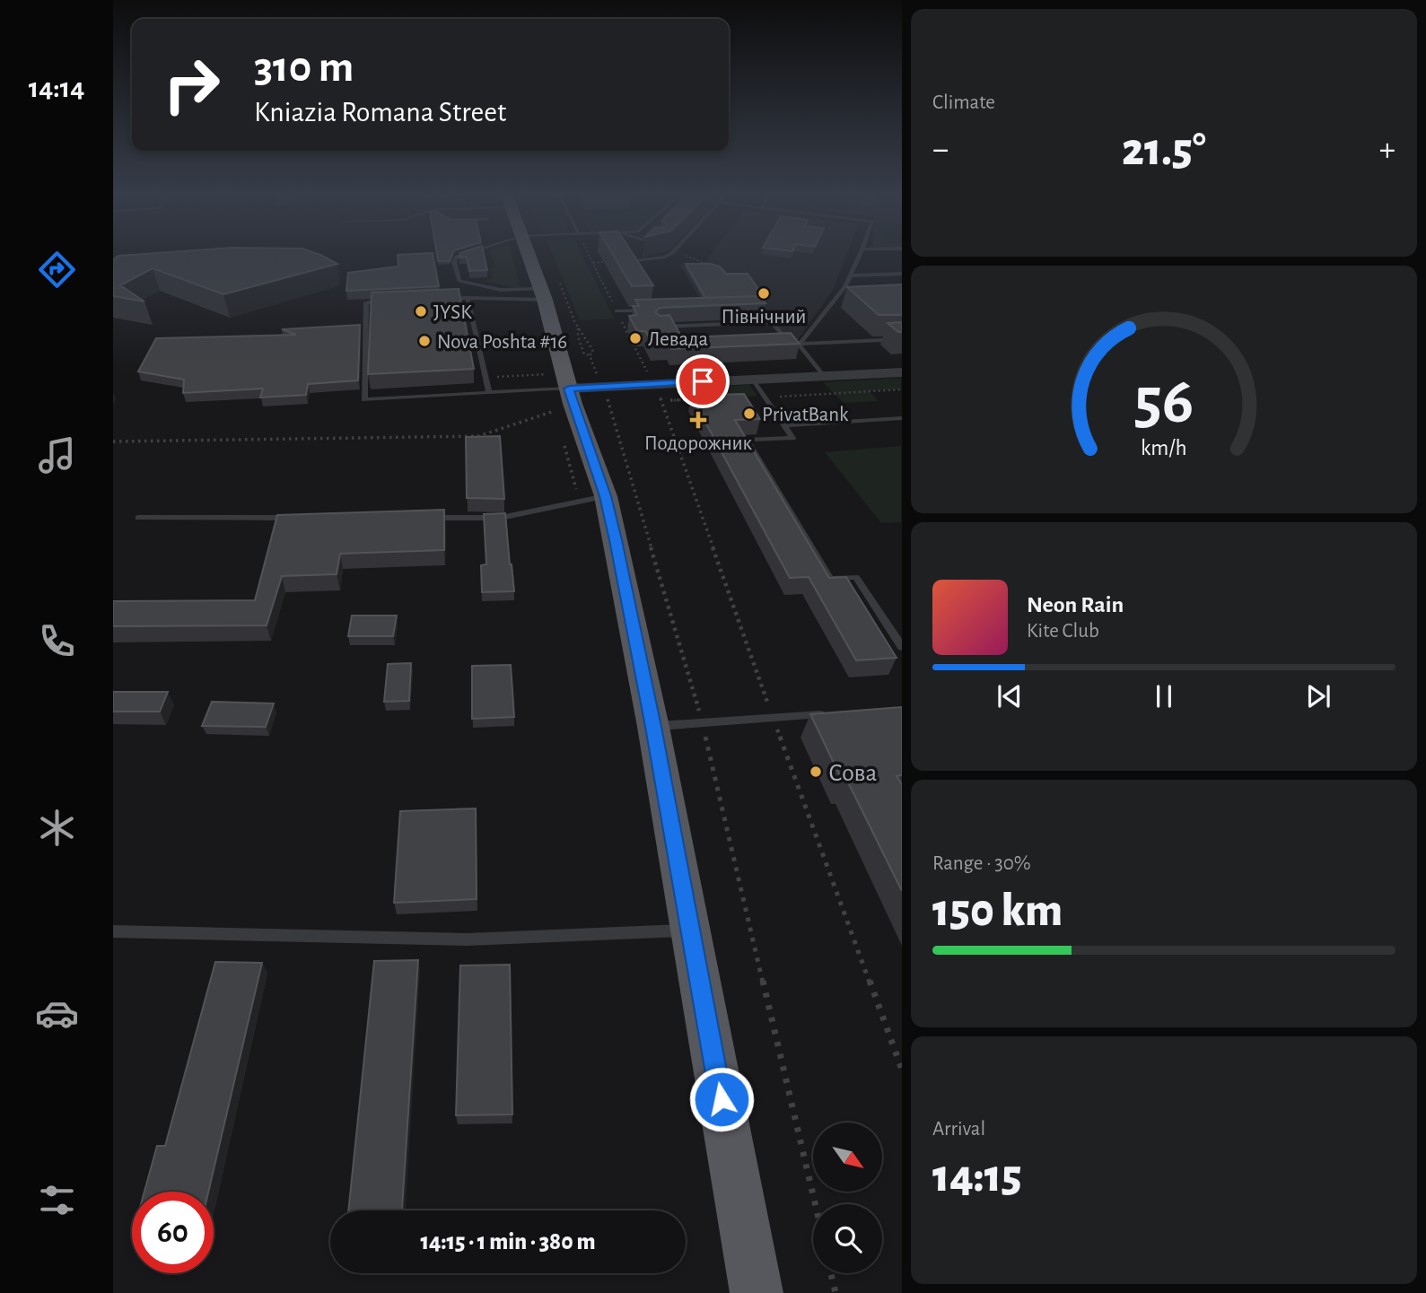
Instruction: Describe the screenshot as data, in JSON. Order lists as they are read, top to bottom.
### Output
{
  "places": {
    "other": [
      "Північний",
      "JYSK",
      "Левада",
      "Nova Poshta #16",
      "PrivatBank",
      "Сова"
    ],
    "health": ["Подорожник"]
  },
  "north": "bottom right",
  "page": {
    "tabs": "14:14",
    "tile": [
      "Climate",
      ["Range · 30%", "150 km"],
      ["Arrival", "14:15"]
    ],
    "turn": ["310 m", "Kniazia Romana Street"],
    "heat": ["−", "21.5°", "+"],
    "song": ["Neon Rain", "Kite Club"],
    "limit": "60",
    "trip": "14:15 · 1 min · 380 m",
    "gauge": ["56", "km/h"]
  }
}
